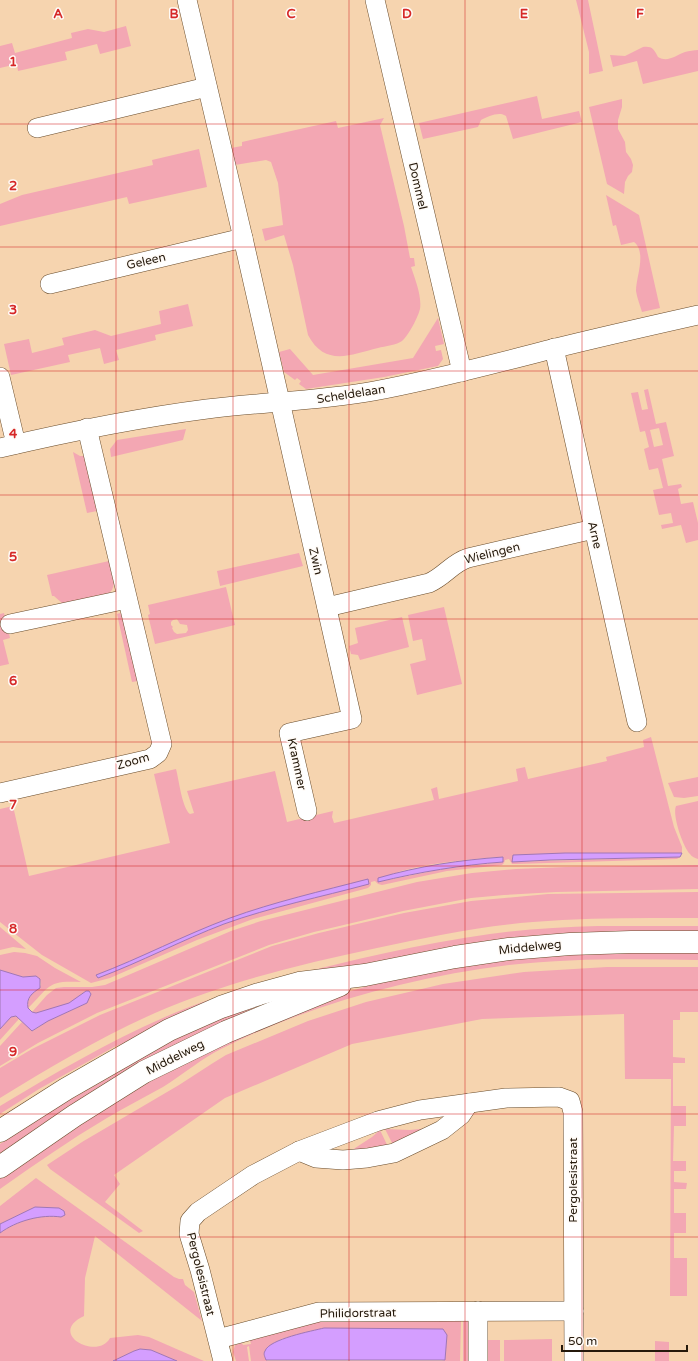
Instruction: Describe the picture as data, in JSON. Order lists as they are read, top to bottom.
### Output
{
  "streets": {
    "main road": ["Middelweg"],
    "street": [
      "Dommel",
      "Geleen",
      "Scheldelaan",
      "Arne",
      "Wielingen",
      "Zwin",
      "Zoom",
      "Krammer",
      "Pergolesistraat",
      "Philidorstraat"
    ]
  },
  "crossings": [
    ["Dommel", "Scheldelaan"],
    ["Scheldelaan", "Arne"],
    ["Scheldelaan", "Zwin"],
    ["Scheldelaan", "Zoom"],
    ["Arne", "Wielingen"],
    ["Wielingen", "Zwin"],
    ["Zwin", "Krammer"],
    ["Pergolesistraat", "Philidorstraat"]
  ],
  "scale_bar": "50 m",
  "grid": {
    "columns": [
      "A",
      "B",
      "C",
      "D",
      "E",
      "F"
    ],
    "rows": [
      "1",
      "2",
      "3",
      "4",
      "5",
      "6",
      "7",
      "8",
      "9"
    ]
  }
}
